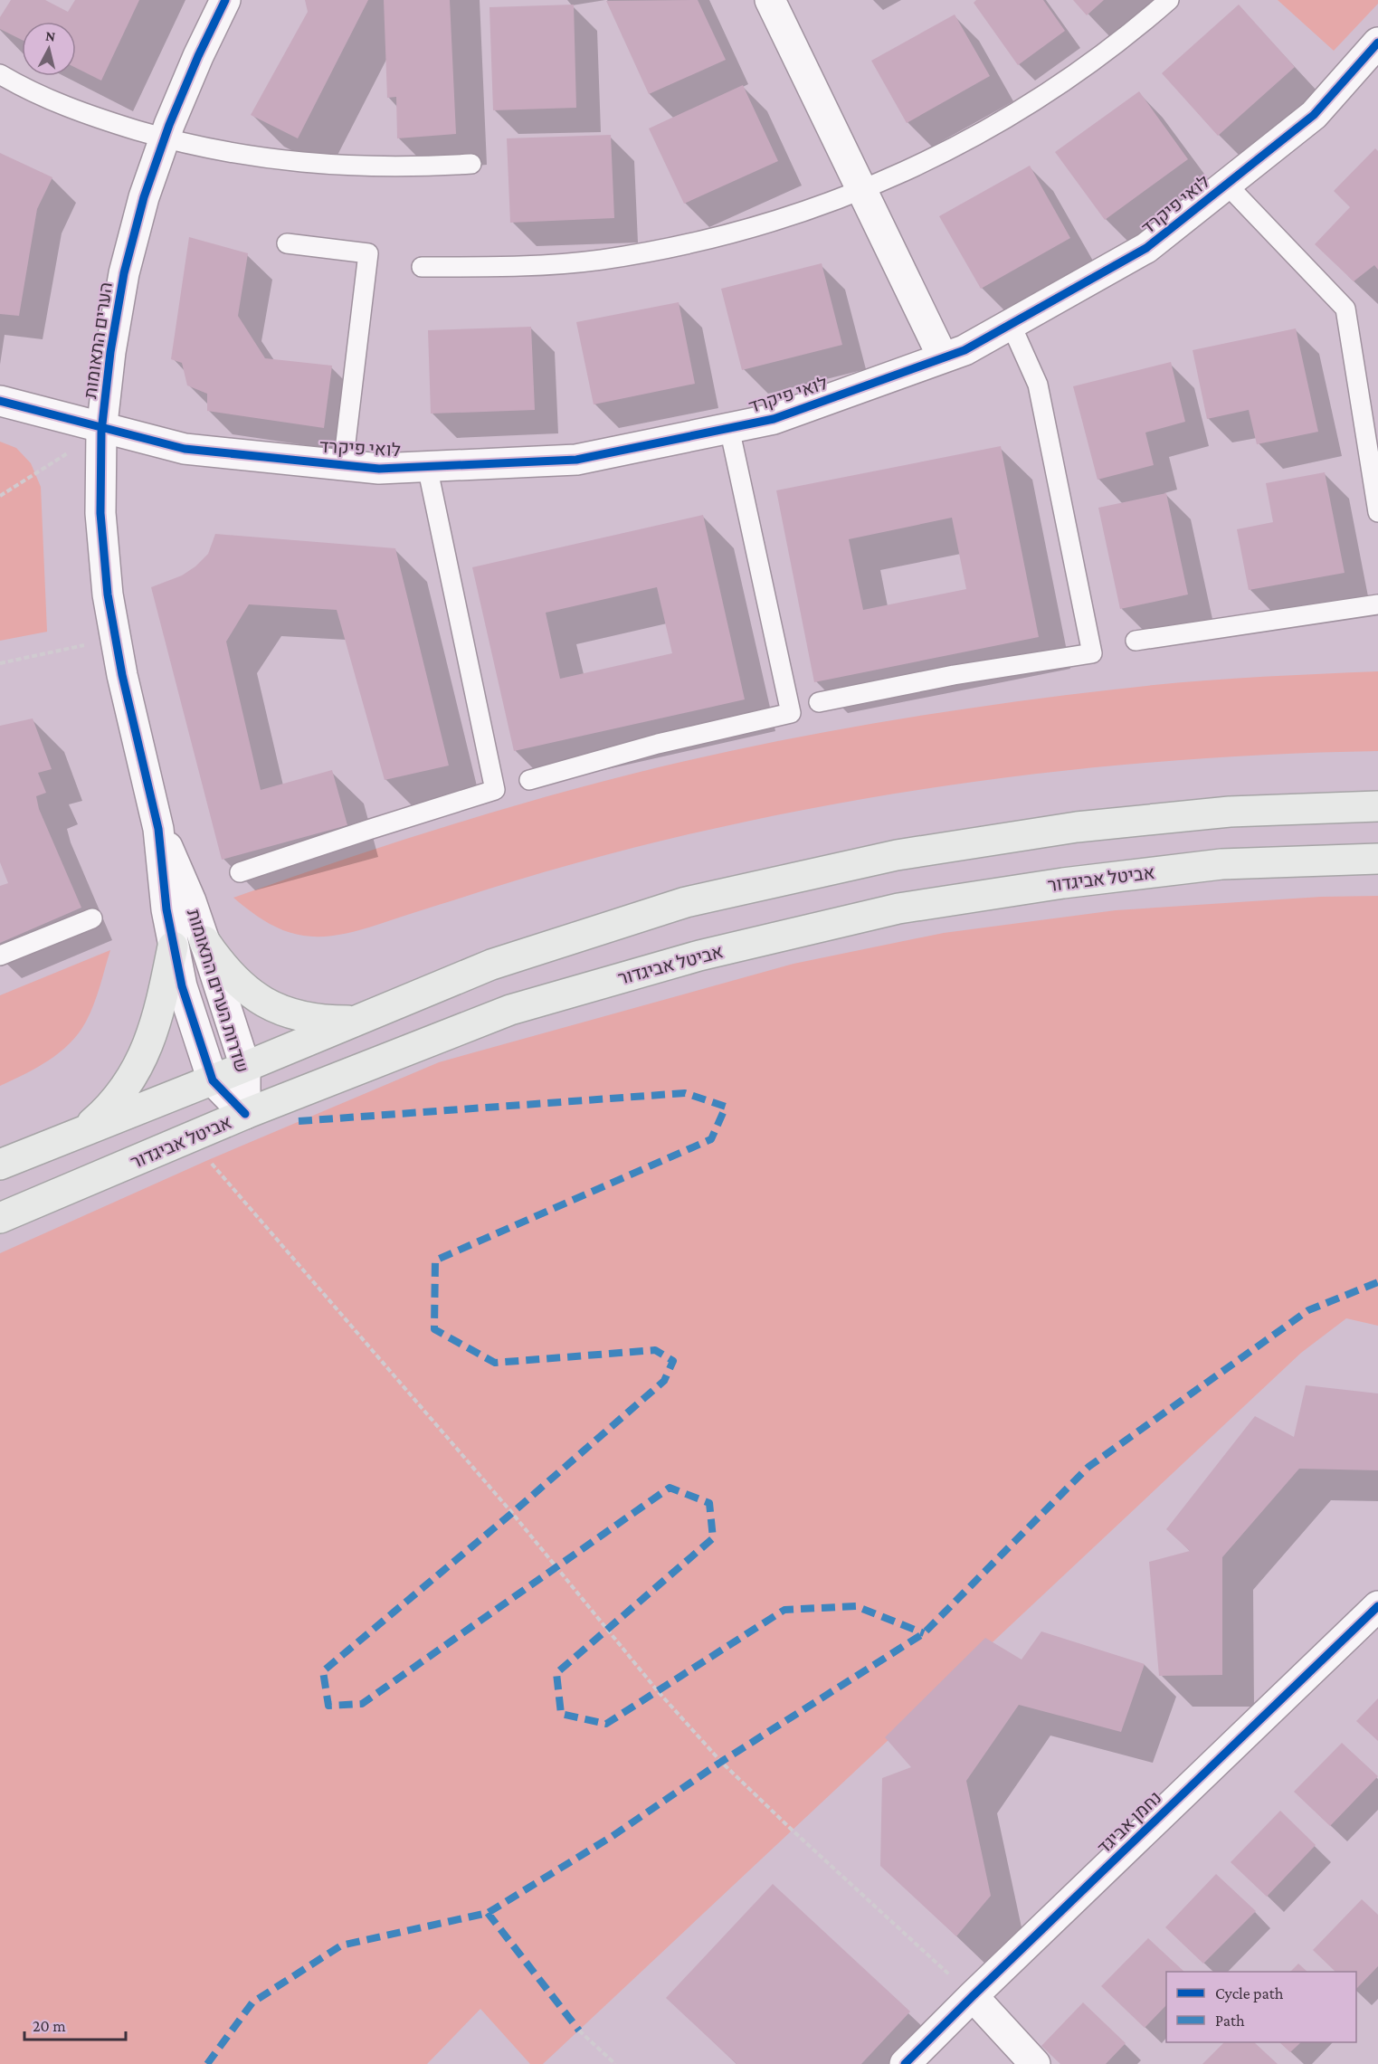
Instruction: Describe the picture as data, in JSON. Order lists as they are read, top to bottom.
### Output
{
  "streets": {
    "main road": ["אביטל אביגדור"],
    "street": [
      "לואי פיקרד",
      "הערים התאומות",
      "שדרות הערים התאומות",
      "נחמן אביגד"
    ]
  },
  "crossings": [
    ["לואי פיקרד", "הערים התאומות"],
    ["הערים התאומות", "שדרות הערים התאומות"],
    ["אביטל אביגדור", "שדרות הערים התאומות"]
  ],
  "legend": ["Cycle path", "Path"],
  "scale_bar": "20 m",
  "north": "top"
}
